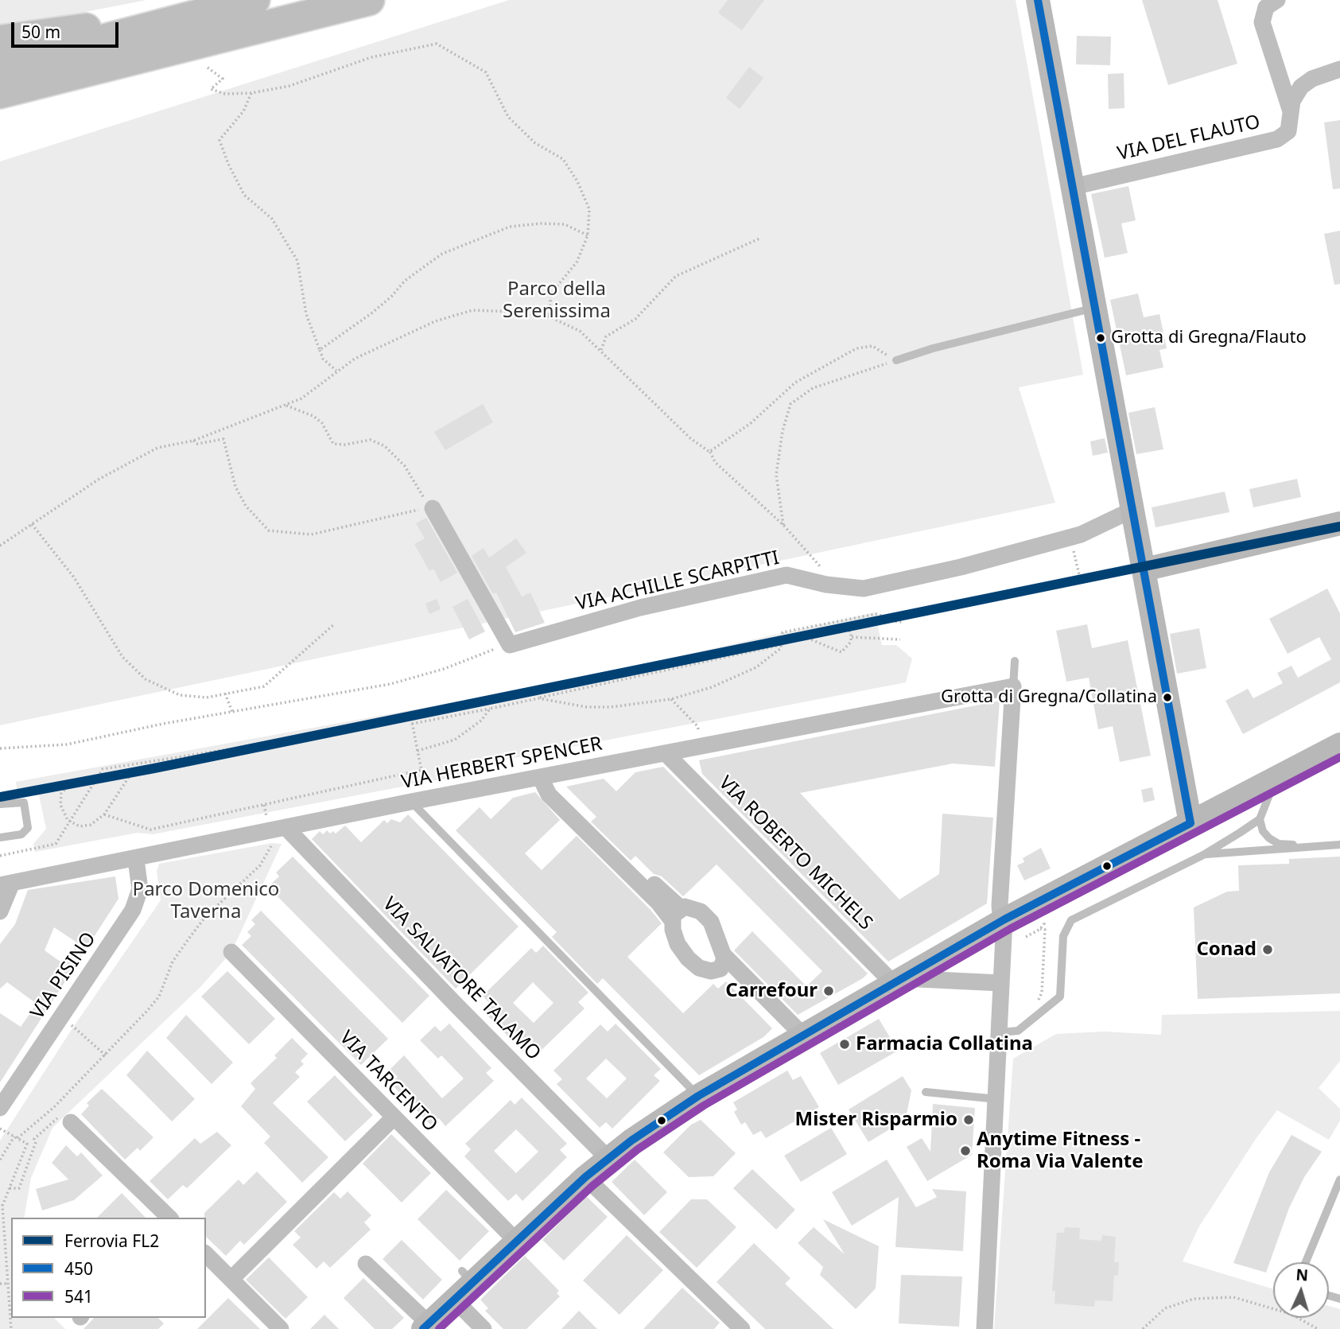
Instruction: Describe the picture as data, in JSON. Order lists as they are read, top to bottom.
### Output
{
  "streets": {
    "street": [
      "VIA DEL FLAUTO",
      "VIA ACHILLE SCARPITTI",
      "VIA HERBERT SPENCER",
      "VIA ROBERTO MICHELS",
      "VIA PISINO",
      "VIA SALVATORE TALAMO",
      "VIA TARCENTO"
    ]
  },
  "crossings": [
    ["VIA HERBERT SPENCER", "VIA ROBERTO MICHELS"],
    ["VIA HERBERT SPENCER", "VIA PISINO"],
    ["VIA HERBERT SPENCER", "VIA SALVATORE TALAMO"]
  ],
  "parks": ["Parco della Serenissima", "Parco Domenico Taverna"],
  "places": [
    "Grotta di Gregna/Flauto",
    "Grotta di Gregna/Collatina",
    "Conad",
    "Carrefour",
    "Farmacia Collatina",
    "Mister Risparmio",
    "Anytime Fitness - Roma Via Valente"
  ],
  "lines": ["transit line 450", "rail line FL2", "transit line 541"],
  "legend": ["Ferrovia FL2", "450", "541"],
  "scale_bar": "50 m",
  "north": "top"
}
